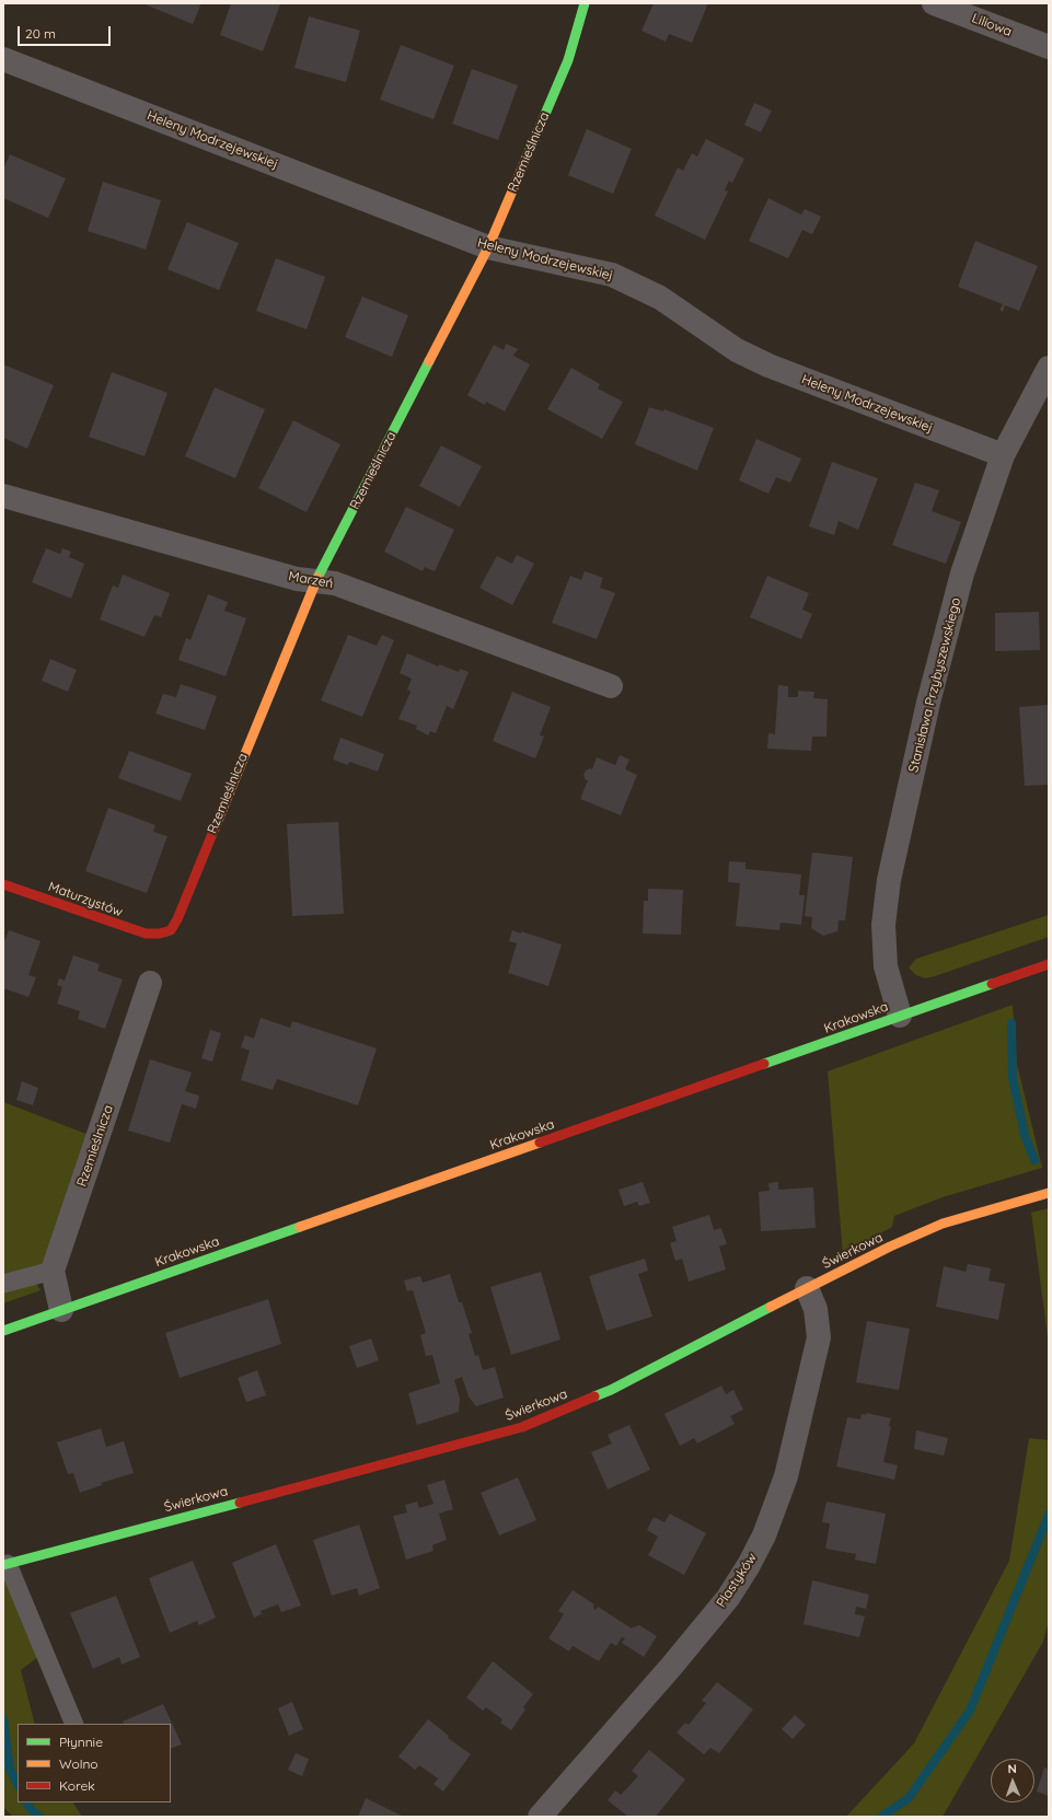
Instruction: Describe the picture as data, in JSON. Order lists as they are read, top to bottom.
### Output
{
  "streets": {
    "street": [
      "Liliowa",
      "Heleny Modrzejewskiej",
      "Rzemieślnicza",
      "Marzeń",
      "Stanisława Przybyszewskiego",
      "Maturzystów",
      "Krakowska",
      "Świerkowa",
      "Plastyków"
    ]
  },
  "crossings": [
    ["Heleny Modrzejewskiej", "Rzemieślnicza"],
    ["Heleny Modrzejewskiej", "Stanisława Przybyszewskiego"],
    ["Rzemieślnicza", "Marzeń"],
    ["Rzemieślnicza", "Maturzystów"],
    ["Stanisława Przybyszewskiego", "Krakowska"],
    ["Świerkowa", "Plastyków"]
  ],
  "legend": ["Płynnie", "Wolno", "Korek"],
  "scale_bar": "20 m",
  "north": "top"
}
